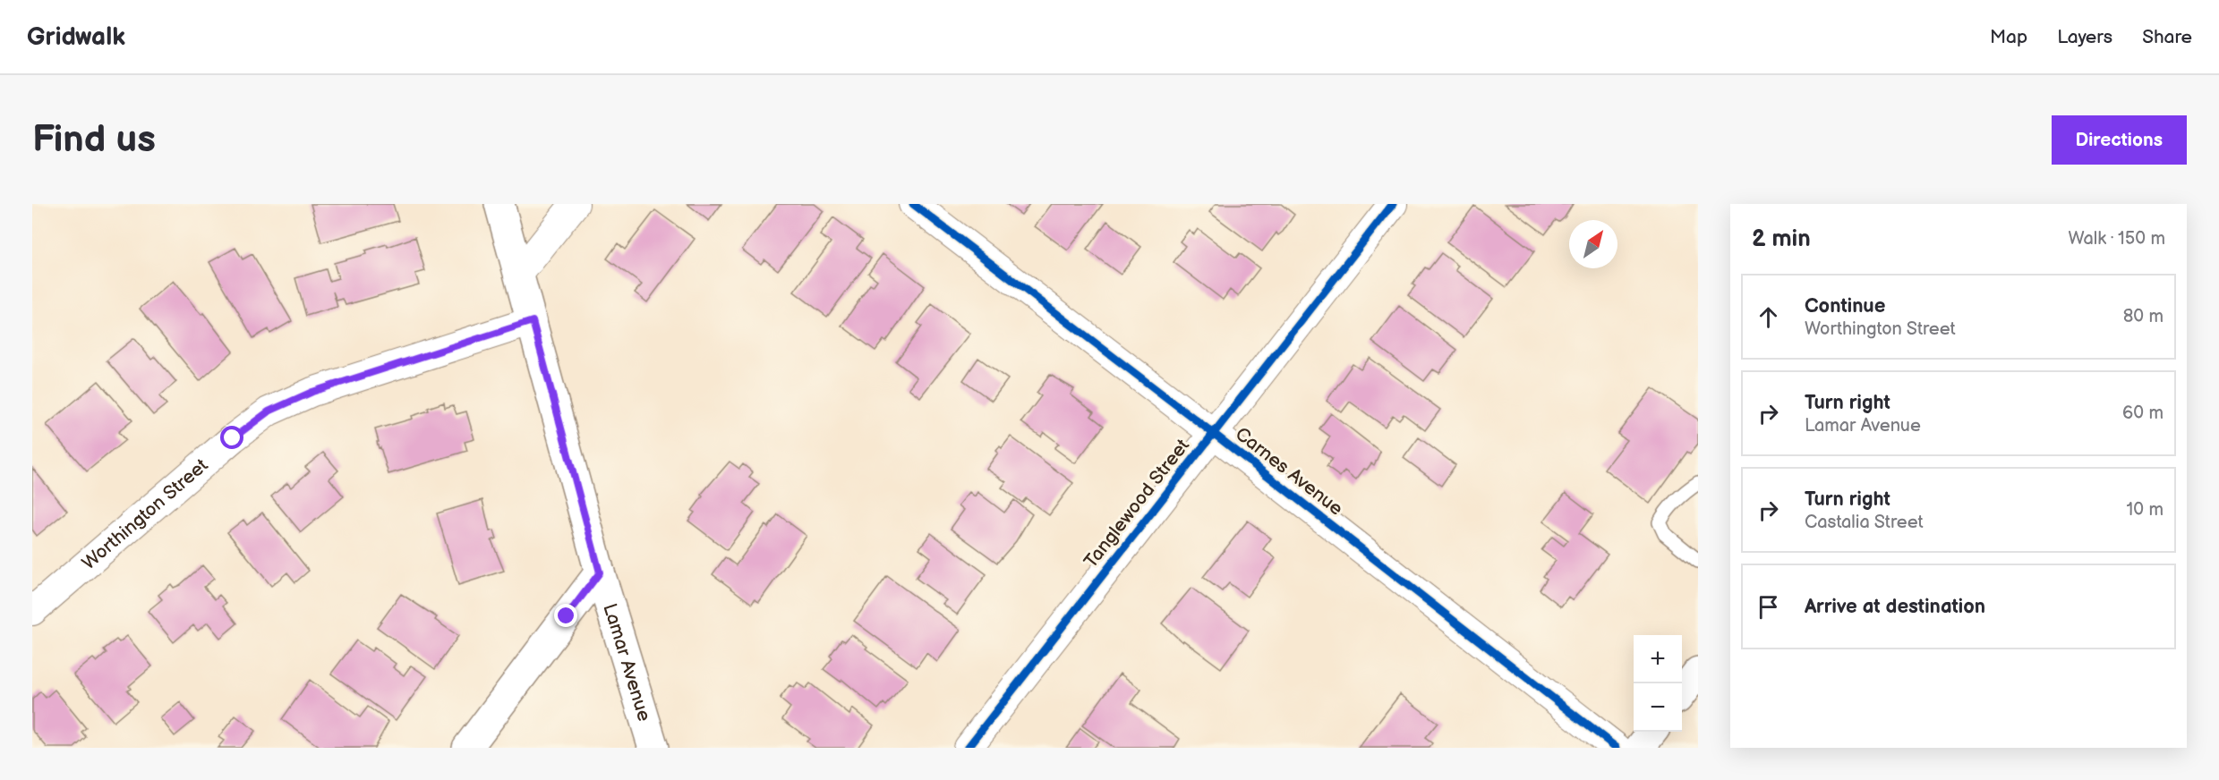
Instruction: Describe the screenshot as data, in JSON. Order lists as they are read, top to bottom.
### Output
{
  "streets": {
    "main road": ["Lamar Avenue"],
    "street": ["Carnes Avenue", "Tanglewood Street", "Worthington Street"]
  },
  "crossings": [
    ["Carnes Avenue", "Tanglewood Street"],
    ["Worthington Street", "Lamar Avenue"]
  ],
  "north": "top right",
  "page": {
    "header": "Gridwalk",
    "nav": ["Map", "Layers", "Share"],
    "buttons": "Directions",
    "title": "Find us",
    "heading": ["2 min", "Walk · 150 m"],
    "list": [
      ["Continue", "Worthington Street", "80 m"],
      ["Turn right", "Lamar Avenue", "60 m"],
      ["Turn right", "Castalia Street", "10 m"],
      "Arrive at destination"
    ],
    "map_buttons": ["+", "−"]
  }
}
